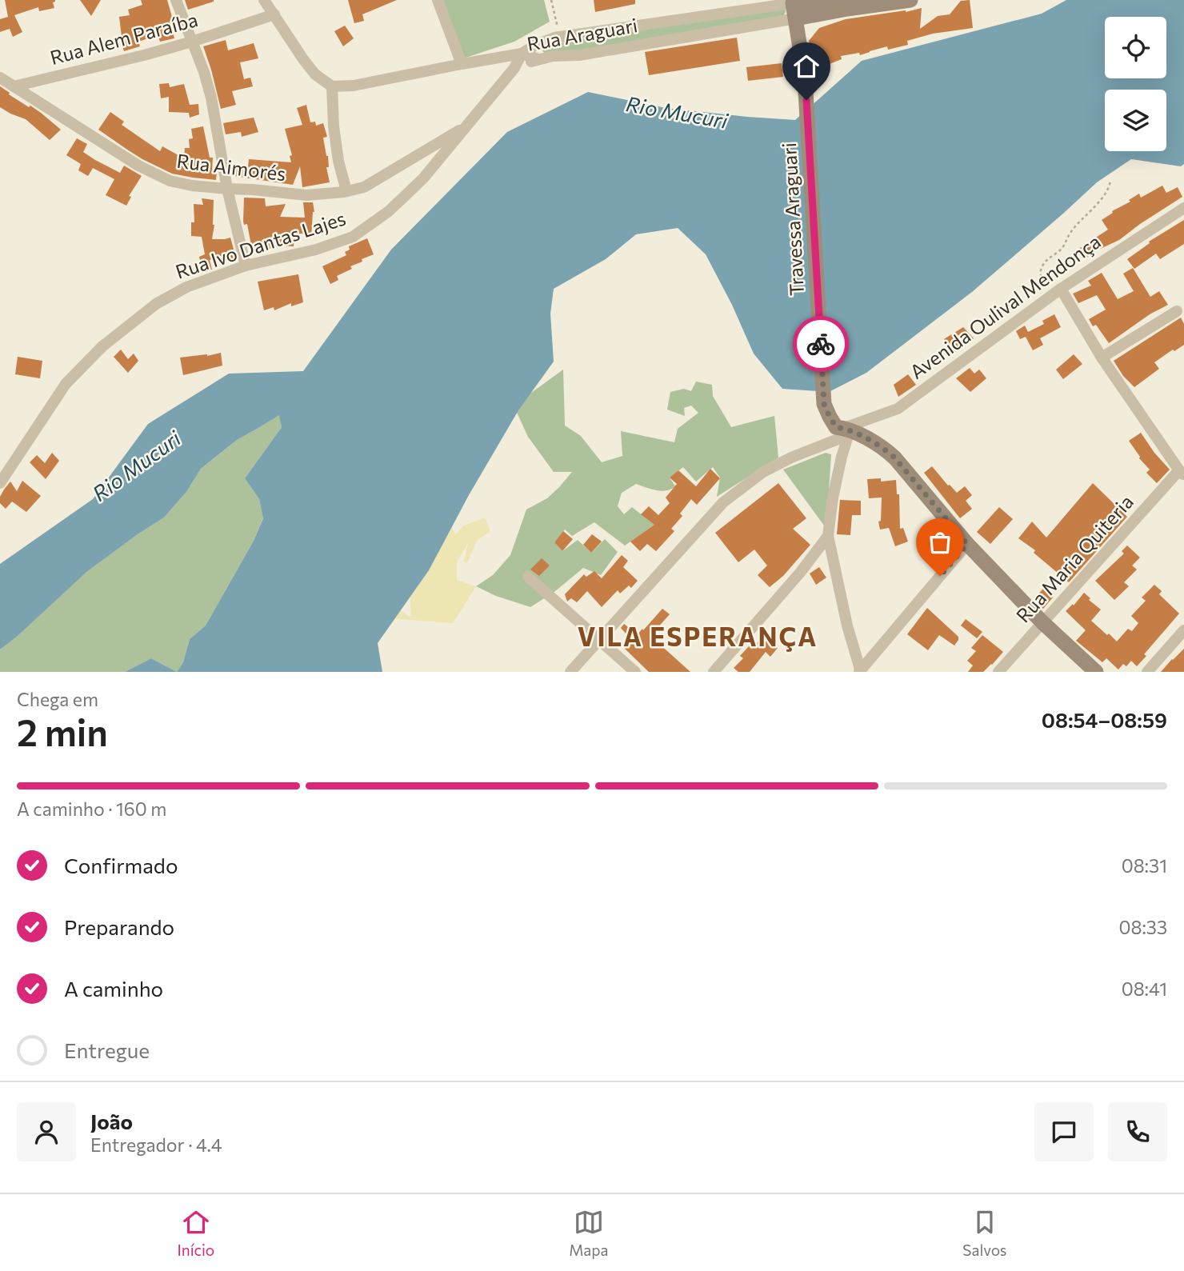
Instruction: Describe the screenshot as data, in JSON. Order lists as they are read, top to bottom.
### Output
{
  "streets": {
    "street": [
      "Rua Araguari",
      "Rua Alem Paraíba",
      "Rua Aimorés",
      "Travessa Araguari",
      "Rua Ivo Dantas Lajes",
      "Avenida Oulival Mendonça",
      "Rua Maria Quiteria"
    ]
  },
  "crossings": [
    ["Rua Araguari", "Travessa Araguari"],
    ["Rua Araguari", "Rua Ivo Dantas Lajes"],
    ["Rua Alem Paraíba", "Rua Aimorés"],
    ["Rua Aimorés", "Rua Ivo Dantas Lajes"],
    ["Travessa Araguari", "Avenida Oulival Mendonça"]
  ],
  "districts": ["VILA ESPERANÇA"],
  "water": ["Rio Mucuri"],
  "page": {
    "heading": ["2 min", "Chega em", "08:54–08:59"],
    "panel": ["João", "Entregador · 4.4"],
    "bar": "A caminho · 160 m",
    "list": [
      ["Confirmado", "08:31"],
      ["Preparando", "08:33"],
      ["A caminho", "08:41"],
      "Entregue"
    ],
    "tabs": ["Início", "Mapa", "Salvos"]
  }
}
